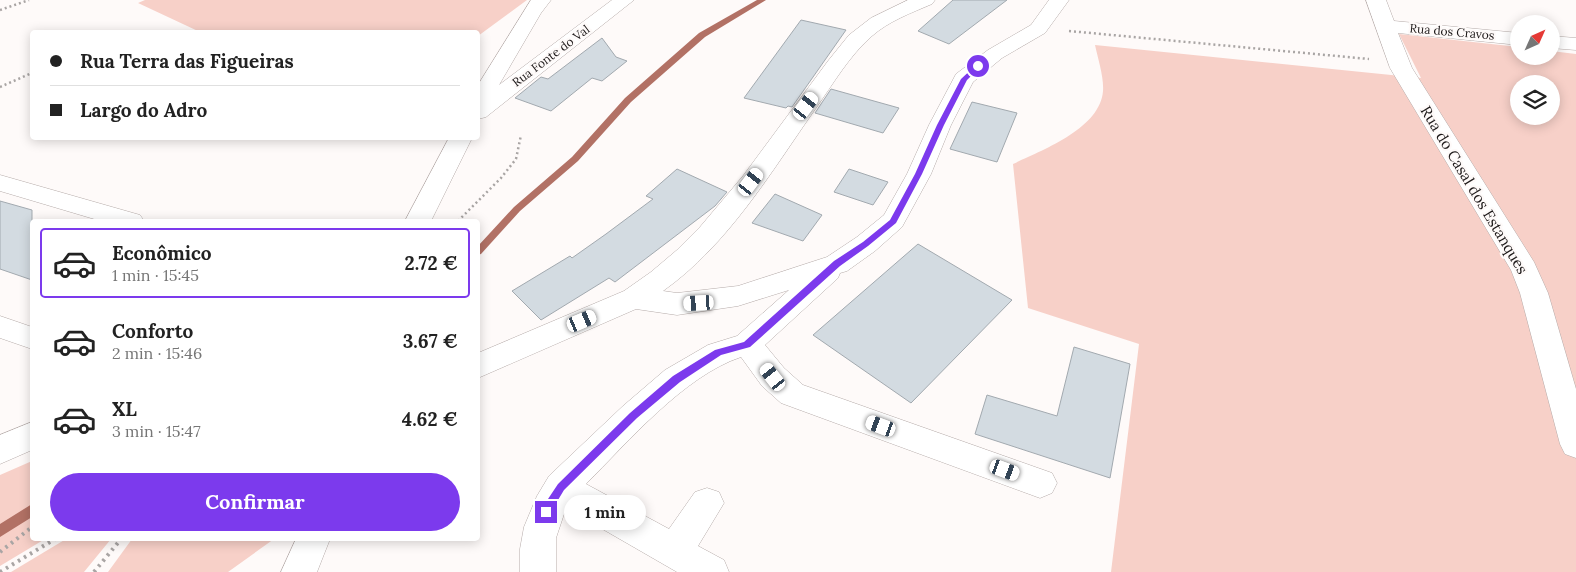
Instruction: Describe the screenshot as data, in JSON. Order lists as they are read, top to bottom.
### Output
{
  "streets": {
    "street": ["Rua dos Cravos", "Rua Fonte do Val", "Rua do Casal dos Estanques"]
  },
  "crossings": [
    ["Rua dos Cravos", "Rua do Casal dos Estanques"]
  ],
  "north": "top right",
  "page": {
    "banner": ["Rua Terra das Figueiras", "Largo do Adro"],
    "list": [
      {
        "name": "Econômico",
        "note": "1 min · 15:45",
        "value": "2.72 €"
      },
      {
        "name": "Conforto",
        "note": "2 min · 15:46",
        "value": "3.67 €"
      },
      {
        "name": "XL",
        "note": "3 min · 15:47",
        "value": "4.62 €"
      }
    ],
    "buttons": "Confirmar",
    "bubble": "1 min"
  }
}
